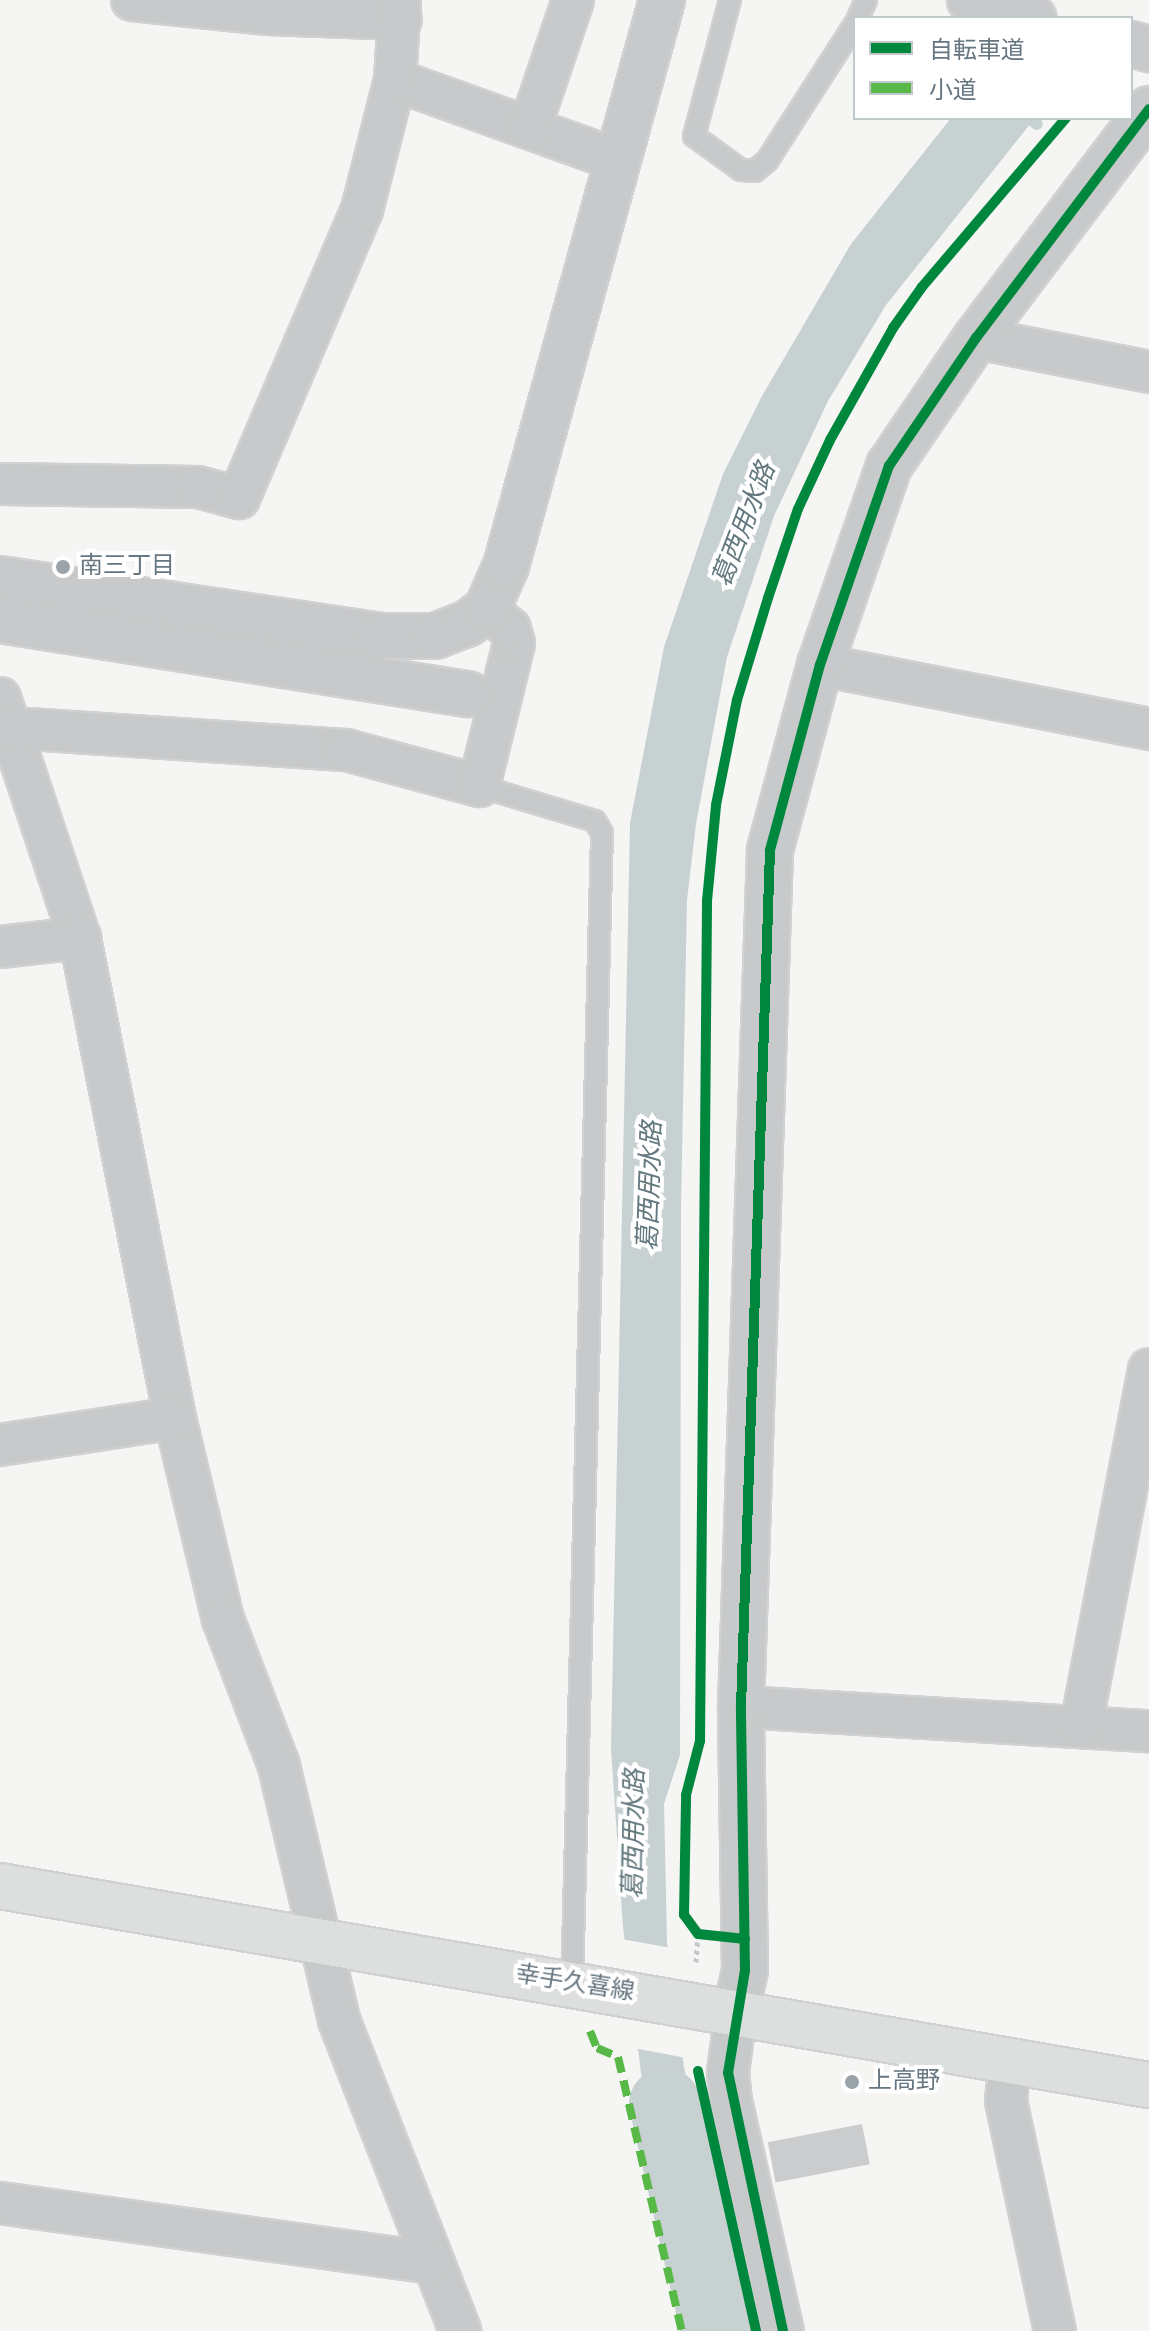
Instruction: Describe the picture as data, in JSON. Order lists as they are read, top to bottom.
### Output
{
  "streets": {
    "main road": ["幸手久喜線"]
  },
  "water": ["葛西用水路"],
  "places": ["南三丁目", "上高野"],
  "legend": ["自転車道", "小道"]
}
